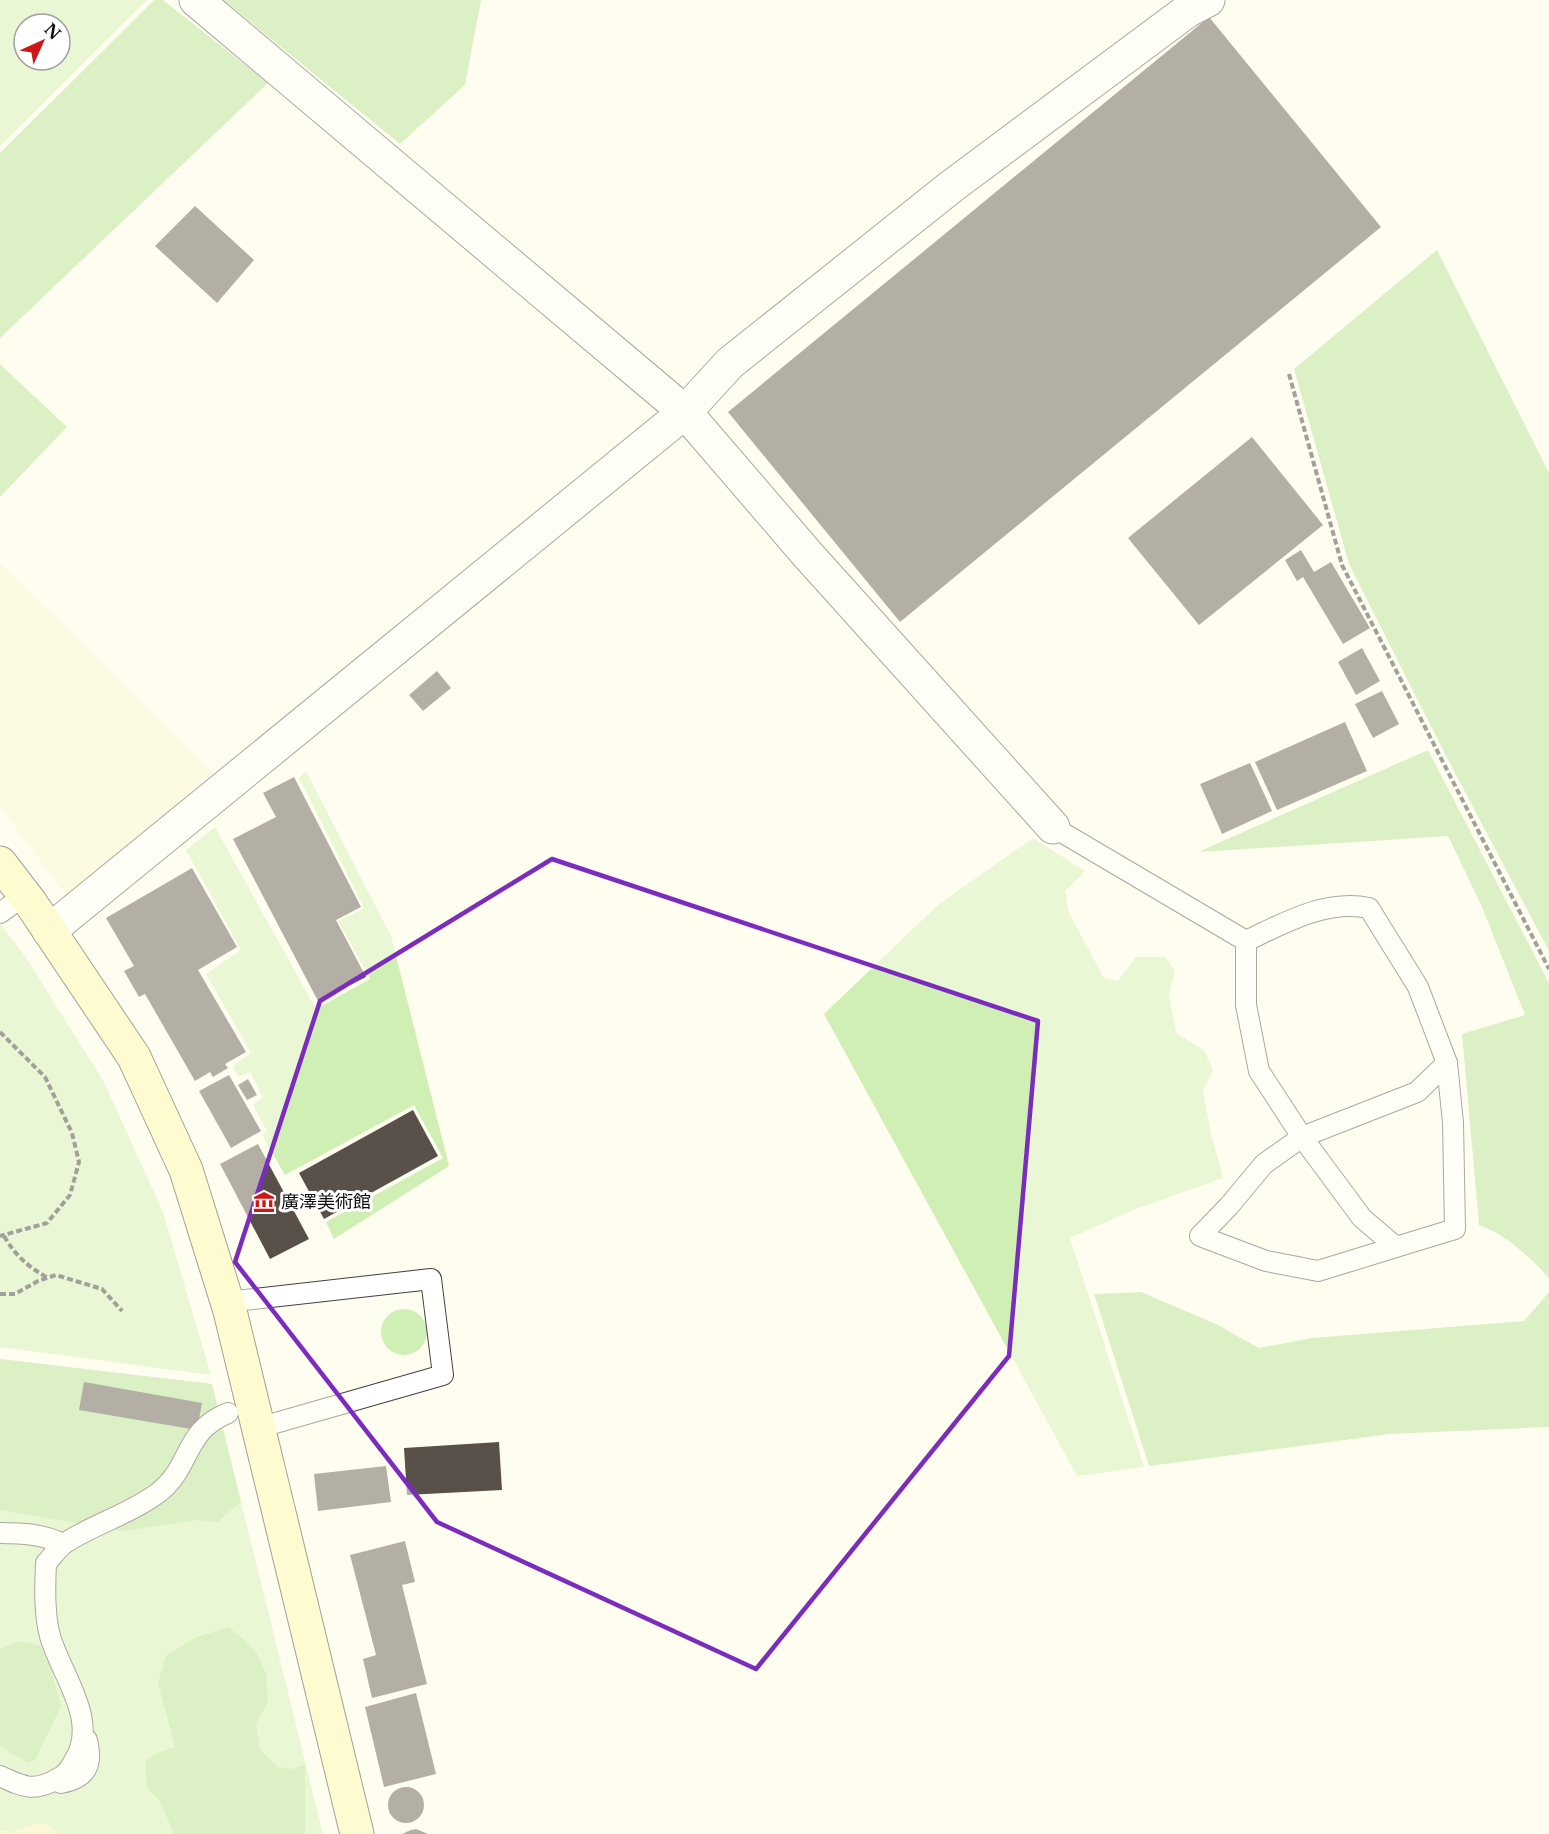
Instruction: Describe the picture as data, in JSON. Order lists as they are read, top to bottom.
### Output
{
  "places": {
    "museum": ["廣澤美術館"]
  },
  "north": "top right"
}
